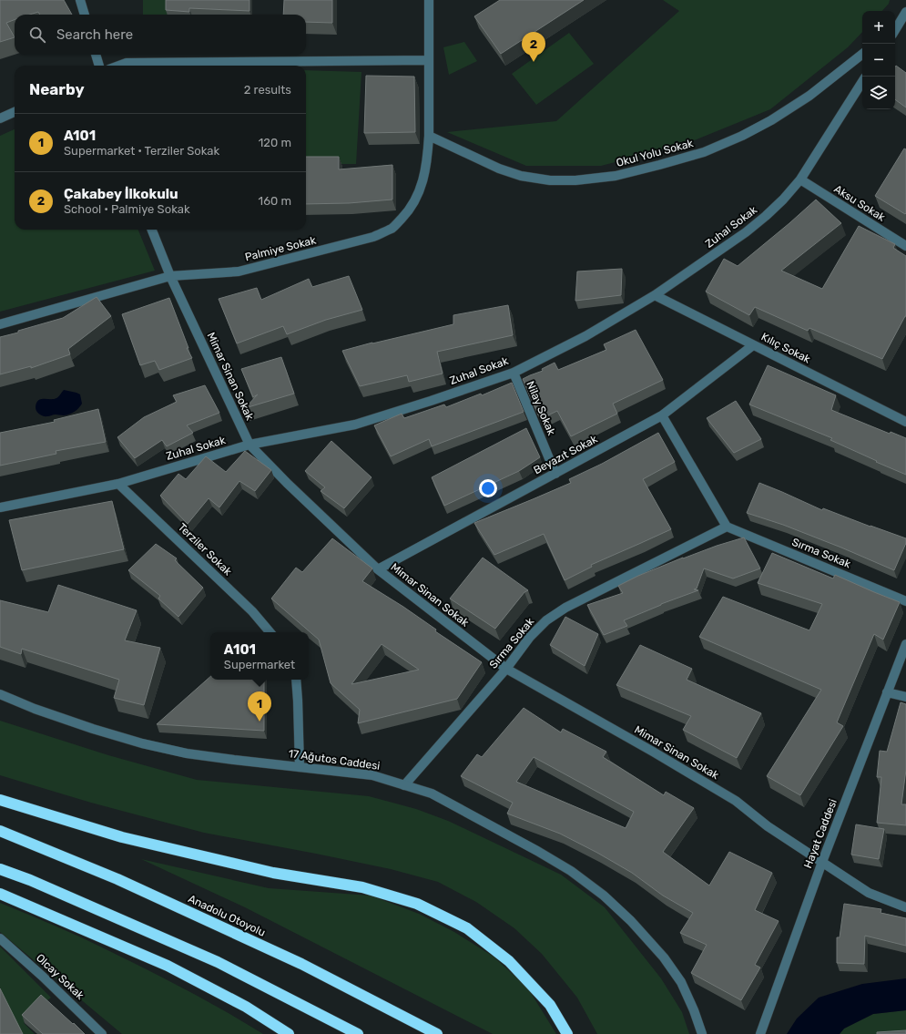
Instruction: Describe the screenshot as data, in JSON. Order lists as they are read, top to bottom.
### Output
{
  "streets": {
    "highway": ["Anadolu Otoyolu"],
    "street": [
      "Okul Yolu Sokak",
      "Aksu Sokak",
      "Zuhal Sokak",
      "Palmiye Sokak",
      "Kılıç Sokak",
      "Mimar Sinan Sokak",
      "Nilay Sokak",
      "Beyazıt Sokak",
      "Terziler Sokak",
      "Sırma Sokak",
      "17 Ağutos Caddesi",
      "Hayat Caddesi",
      "Olcay Sokak"
    ]
  },
  "crossings": [
    ["Okul Yolu Sokak", "Palmiye Sokak"],
    ["Aksu Sokak", "Zuhal Sokak"],
    ["Zuhal Sokak", "Kılıç Sokak"],
    ["Zuhal Sokak", "Mimar Sinan Sokak"],
    ["Zuhal Sokak", "Nilay Sokak"],
    ["Zuhal Sokak", "Terziler Sokak"],
    ["Palmiye Sokak", "Mimar Sinan Sokak"],
    ["Kılıç Sokak", "Beyazıt Sokak"],
    ["Mimar Sinan Sokak", "Beyazıt Sokak"],
    ["Mimar Sinan Sokak", "Sırma Sokak"],
    ["Mimar Sinan Sokak", "Hayat Caddesi"],
    ["Nilay Sokak", "Beyazıt Sokak"],
    ["Sırma Sokak", "17 Ağutos Caddesi"]
  ],
  "page": {
    "map_buttons": ["+", "−"],
    "search": "Search here",
    "pins": ["2", "1"],
    "heading": ["Nearby", "2 results"],
    "list": [
      {
        "mark": "1",
        "name": "A101",
        "note": "Supermarket · Terziler Sokak",
        "value": "120 m"
      },
      {
        "mark": "2",
        "name": "Çakabey İlkokulu",
        "note": "School · Palmiye Sokak",
        "value": "160 m"
      }
    ],
    "popup": ["A101", "Supermarket"]
  }
}
